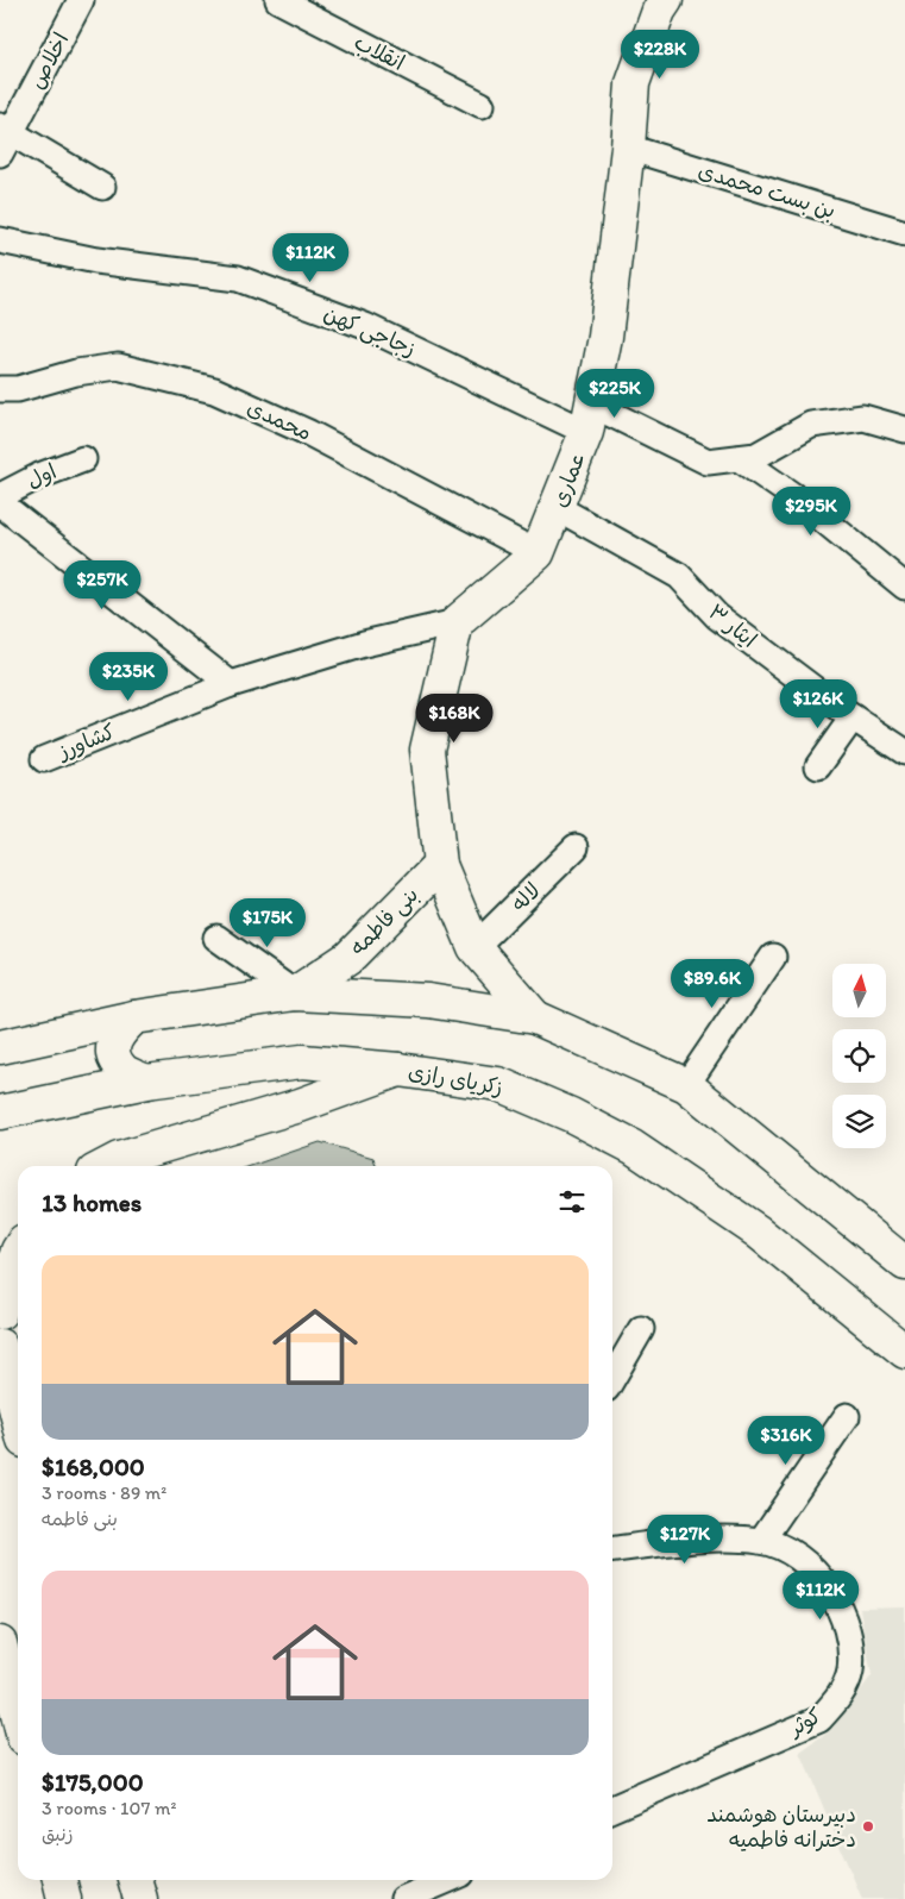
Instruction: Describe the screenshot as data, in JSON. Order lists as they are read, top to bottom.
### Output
{
  "streets": {
    "street": [
      "انقلاب",
      "اخلاص",
      "بن بست محمدی",
      "زجاجی کهن",
      "محمدی",
      "اول",
      "عماری",
      "ایثار ۳",
      "کشاورز",
      "لاله",
      "بنی فاطمه",
      "زکریای رازی",
      "کوثر"
    ]
  },
  "crossings": [
    ["بن بست محمدی", "عماری"],
    ["زجاجی کهن", "عماری"],
    ["محمدی", "عماری"],
    ["عماری", "ایثار ۳"],
    ["عماری", "کشاورز"],
    ["عماری", "بنی فاطمه"],
    ["لاله", "بنی فاطمه"]
  ],
  "places": ["دبیرستان هوشمند دخترانه فاطمیه"],
  "north": "top",
  "page": {
    "price": [
      "$228K",
      "$112K",
      "$225K",
      "$295K",
      "$257K",
      "$235K",
      "$126K",
      "$168K",
      "$175K",
      "$89.6K",
      "$316K",
      "$127K",
      "$112K"
    ],
    "heading": "13 homes",
    "list": [
      {
        "name": "$168,000",
        "note": "3 rooms · 89 m² · بنی فاطمه"
      },
      {
        "name": "$175,000",
        "note": "3 rooms · 107 m² · زنبق"
      }
    ]
  }
}
